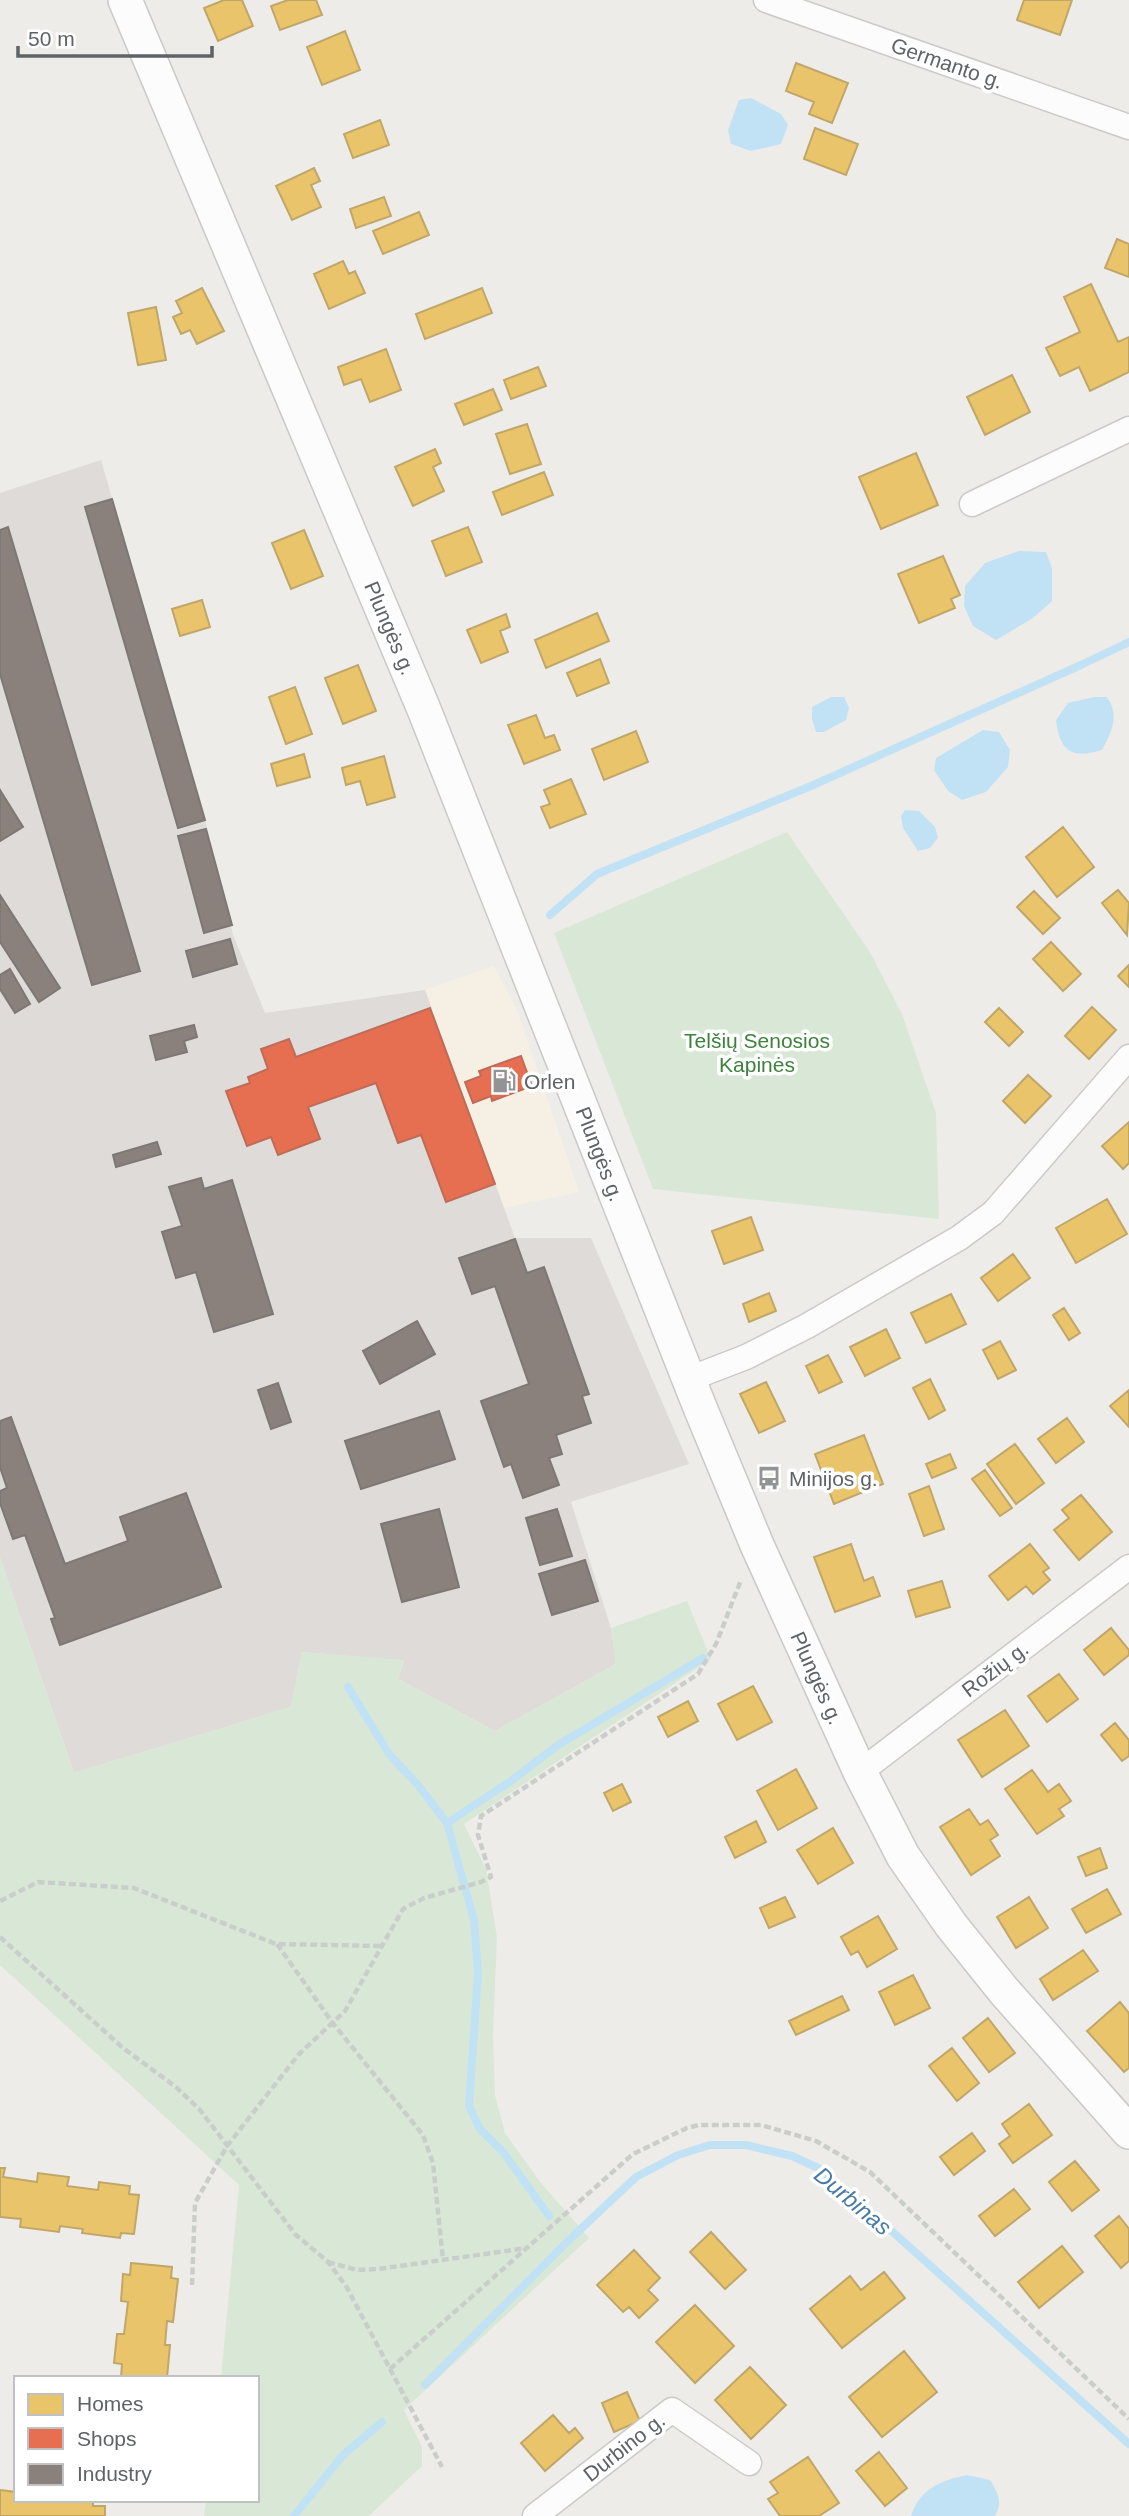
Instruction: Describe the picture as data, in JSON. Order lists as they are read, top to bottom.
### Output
{
  "streets": {
    "main road": ["Plungės g."],
    "street": ["Germanto g.", "Rožių g.", "Durbino g."]
  },
  "crossings": [
    ["Plungės g.", "Rožių g."]
  ],
  "water": ["Durbinas"],
  "parks": ["Telšių Senosios Kapinės"],
  "places": {
    "fuel station": ["Orlen"],
    "bus stop": ["Minijos g."]
  },
  "legend": ["Homes", "Shops", "Industry"],
  "scale_bar": "50 m"
}
